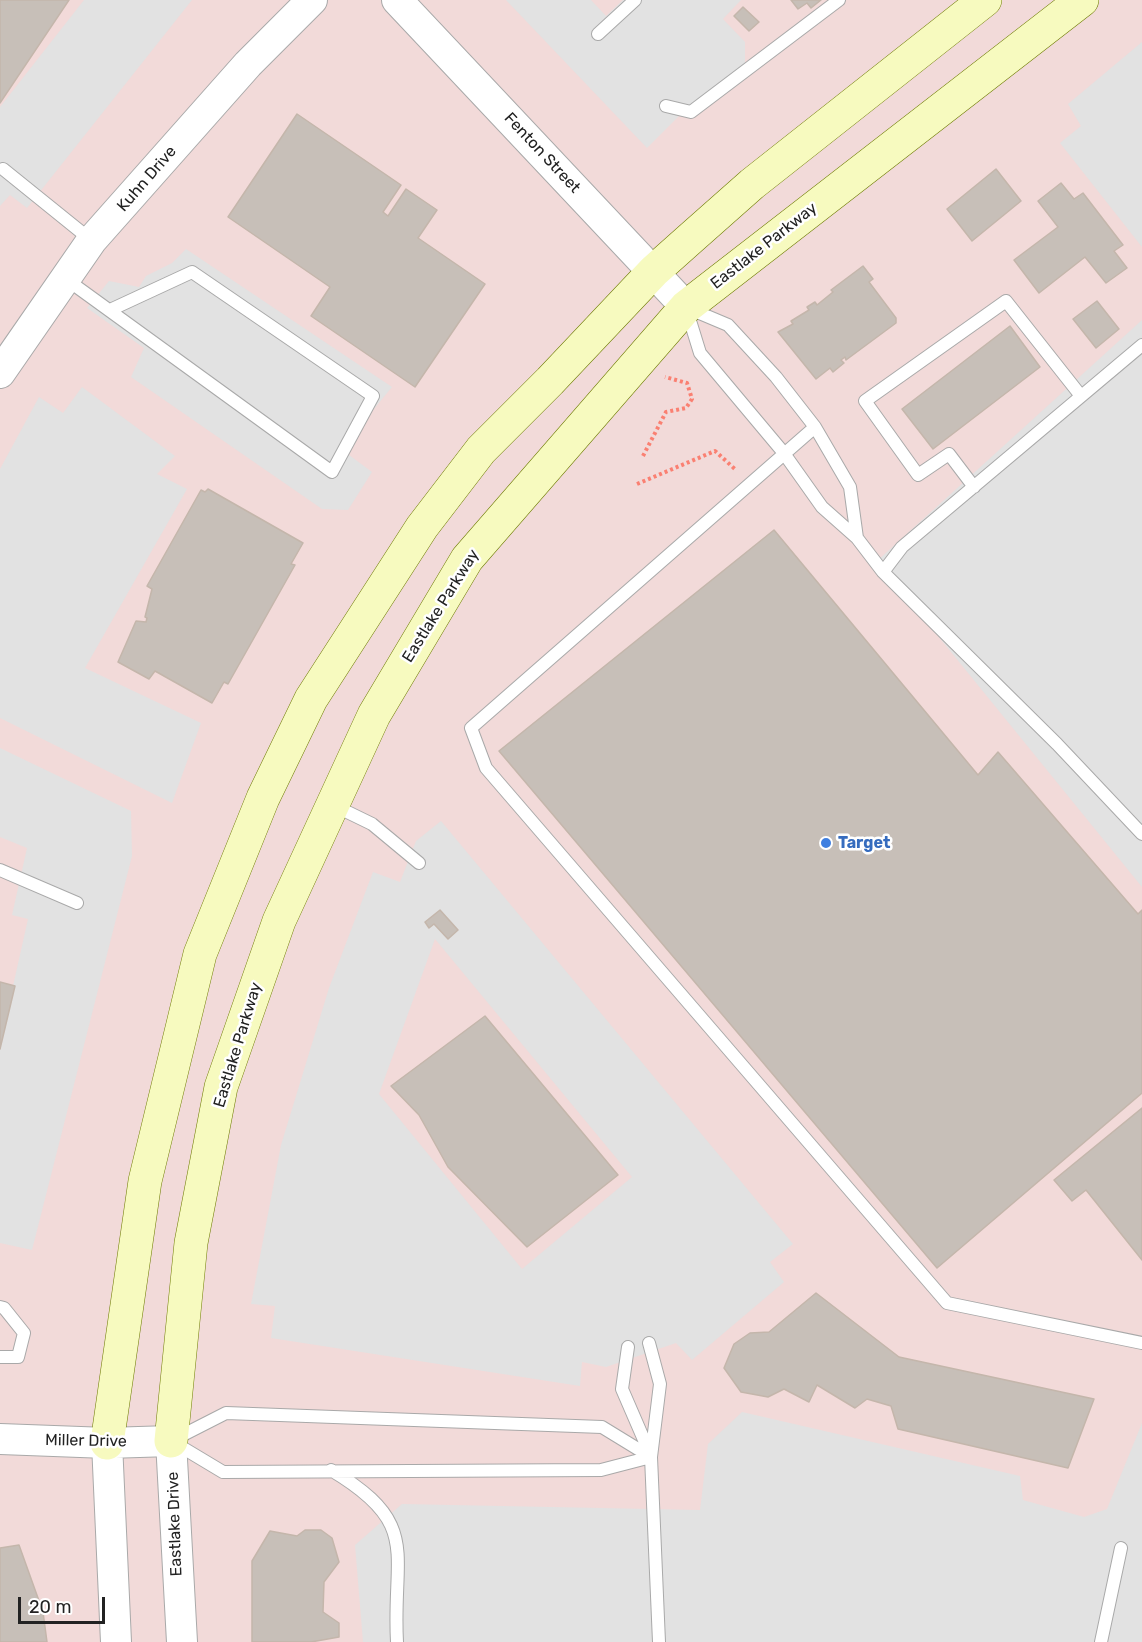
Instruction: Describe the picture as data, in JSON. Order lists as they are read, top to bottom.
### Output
{
  "streets": {
    "main road": ["Eastlake Parkway"],
    "street": [
      "Fenton Street",
      "Kuhn Drive",
      "Miller Drive",
      "Eastlake Drive"
    ]
  },
  "crossings": [
    ["Fenton Street", "Eastlake Parkway"],
    ["Eastlake Parkway", "Miller Drive"],
    ["Eastlake Parkway", "Eastlake Drive"],
    ["Miller Drive", "Eastlake Drive"]
  ],
  "places": ["Target"],
  "scale_bar": "20 m"
}
